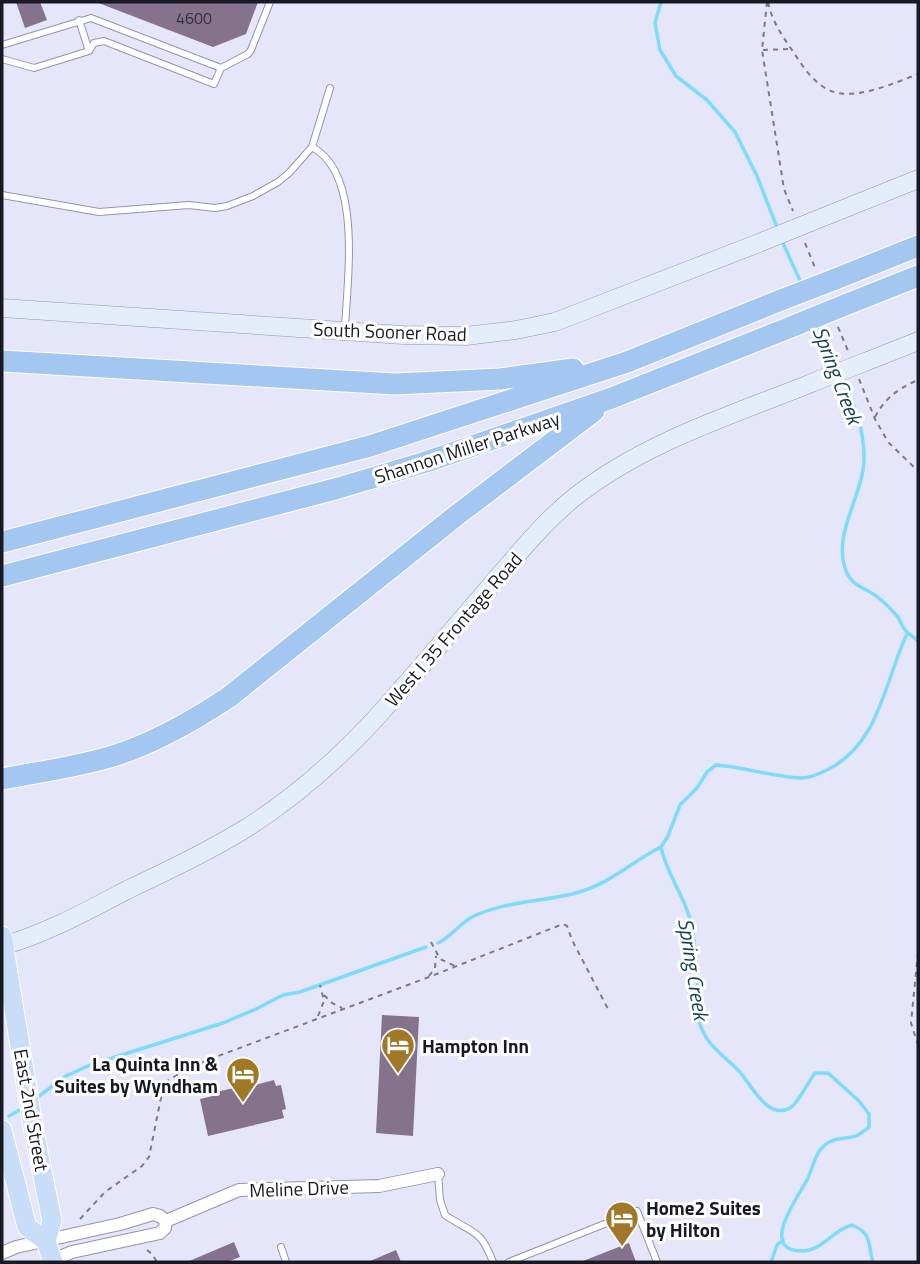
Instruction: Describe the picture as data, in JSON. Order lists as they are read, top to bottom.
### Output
{
  "streets": {
    "highway": ["Shannon Miller Parkway"],
    "main road": ["East 2nd Street"],
    "street": ["South Sooner Road", "West I 35 Frontage Road", "Meline Drive"]
  },
  "crossings": [
    ["West I 35 Frontage Road", "East 2nd Street"],
    ["East 2nd Street", "Meline Drive"]
  ],
  "water": ["Spring Creek"],
  "places": {
    "hotel": ["Hampton Inn", "La Quinta Inn & Suites by Wyndham", "Home2 Suites by Hilton"]
  },
  "house_numbers": ["4600"]
}
